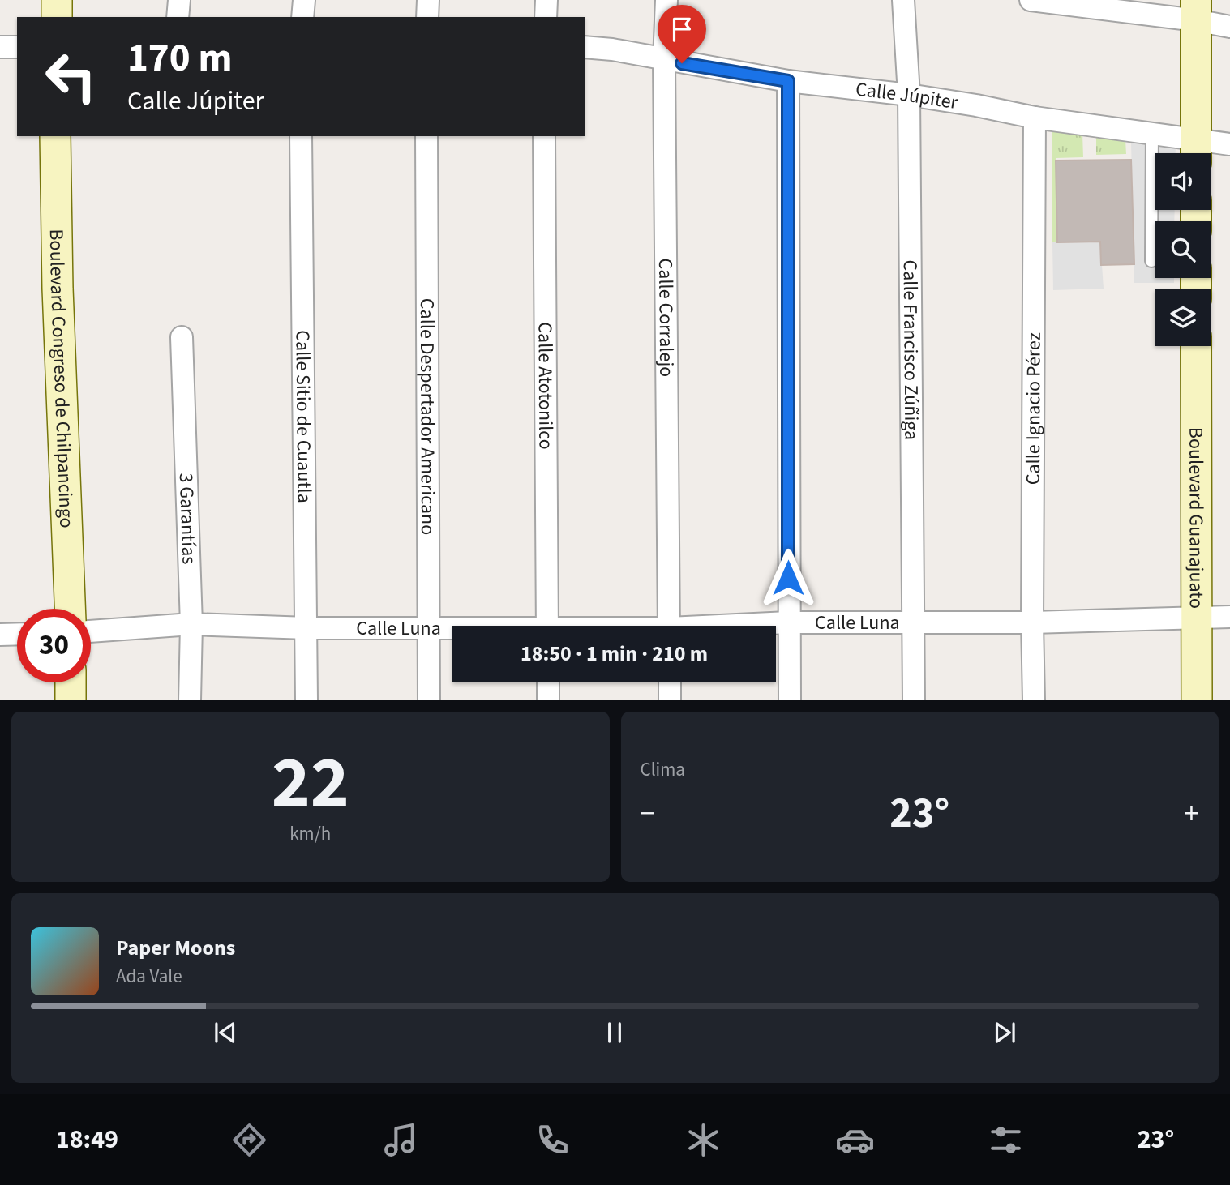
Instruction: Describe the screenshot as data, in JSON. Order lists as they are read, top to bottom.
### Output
{
  "streets": {
    "street": [
      "Calle Júpiter",
      "Calle Corralejo",
      "Calle Francisco Zúñiga",
      "Boulevard Congreso de Chilpancingo",
      "Calle Atotonilco",
      "Calle Ignacio Pérez",
      "Calle Sitio de Cuautla",
      "Calle Despertador Americano",
      "Boulevard Guanajuato",
      "3 Garantías",
      "Calle Luna"
    ]
  },
  "crossings": [
    ["Calle Júpiter", "Calle Corralejo"],
    ["Calle Júpiter", "Calle Francisco Zúñiga"],
    ["Calle Júpiter", "Calle Ignacio Pérez"],
    ["Calle Francisco Zúñiga", "Calle Luna"],
    ["Calle Ignacio Pérez", "Calle Luna"],
    ["Calle Sitio de Cuautla", "Calle Luna"],
    ["Calle Despertador Americano", "Calle Luna"],
    ["Boulevard Guanajuato", "Calle Luna"],
    ["3 Garantías", "Calle Luna"]
  ],
  "page": {
    "turn": ["170 m", "Calle Júpiter"],
    "limit": "30",
    "trip": "18:50 · 1 min · 210 m",
    "tile": [
      ["22", "km/h"],
      "Clima"
    ],
    "heat": ["−", "23°", "+"],
    "song": ["Paper Moons", "Ada Vale"],
    "tabs": ["18:49", "23°"]
  }
}
